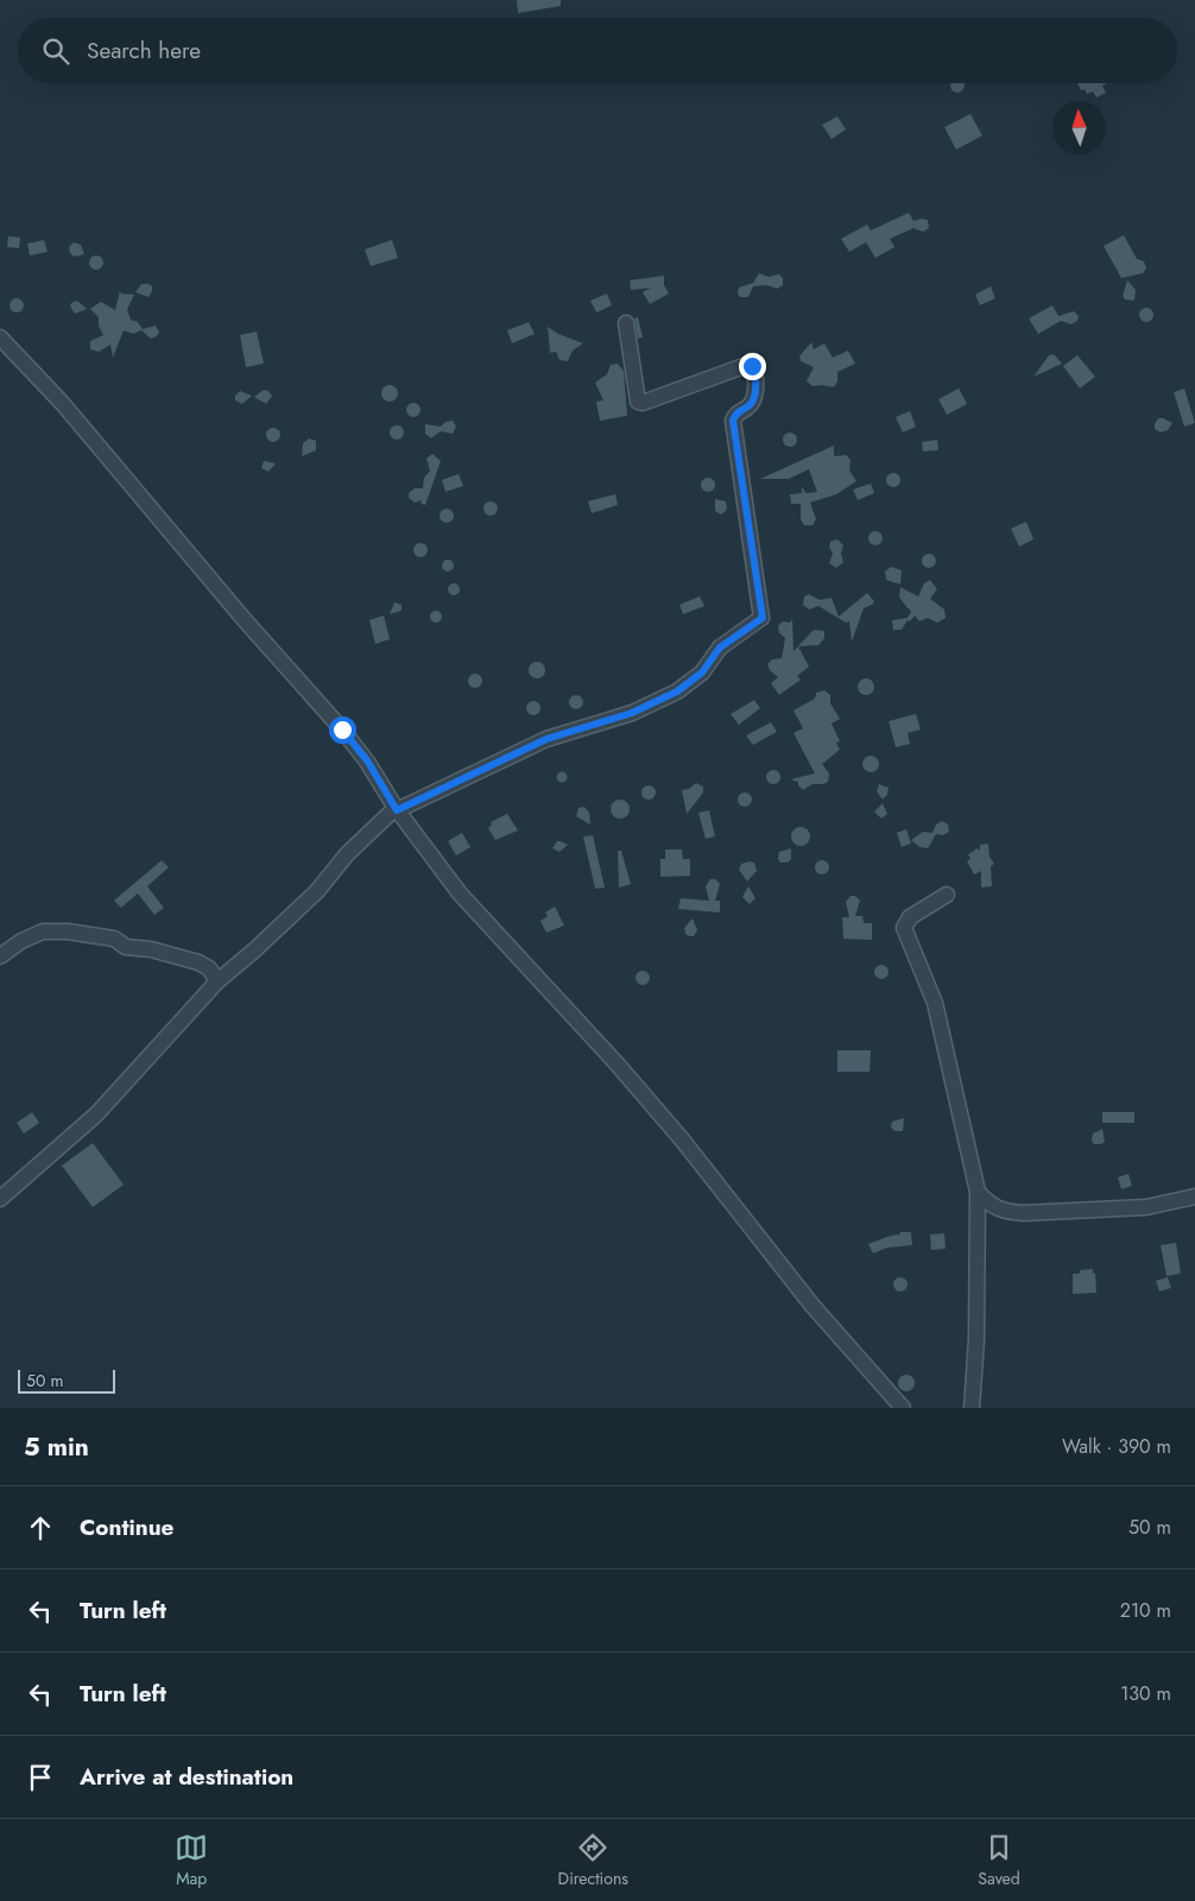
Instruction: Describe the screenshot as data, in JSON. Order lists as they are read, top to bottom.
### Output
{
  "scale_bar": "50 m",
  "north": "top",
  "page": {
    "search": "Search here",
    "scale": "50 m",
    "heading": ["5 min", "Walk · 390 m"],
    "list": [
      ["Continue", "50 m"],
      ["Turn left", "210 m"],
      ["Turn left", "130 m"],
      "Arrive at destination"
    ],
    "nav": ["Map", "Directions", "Saved"]
  }
}
